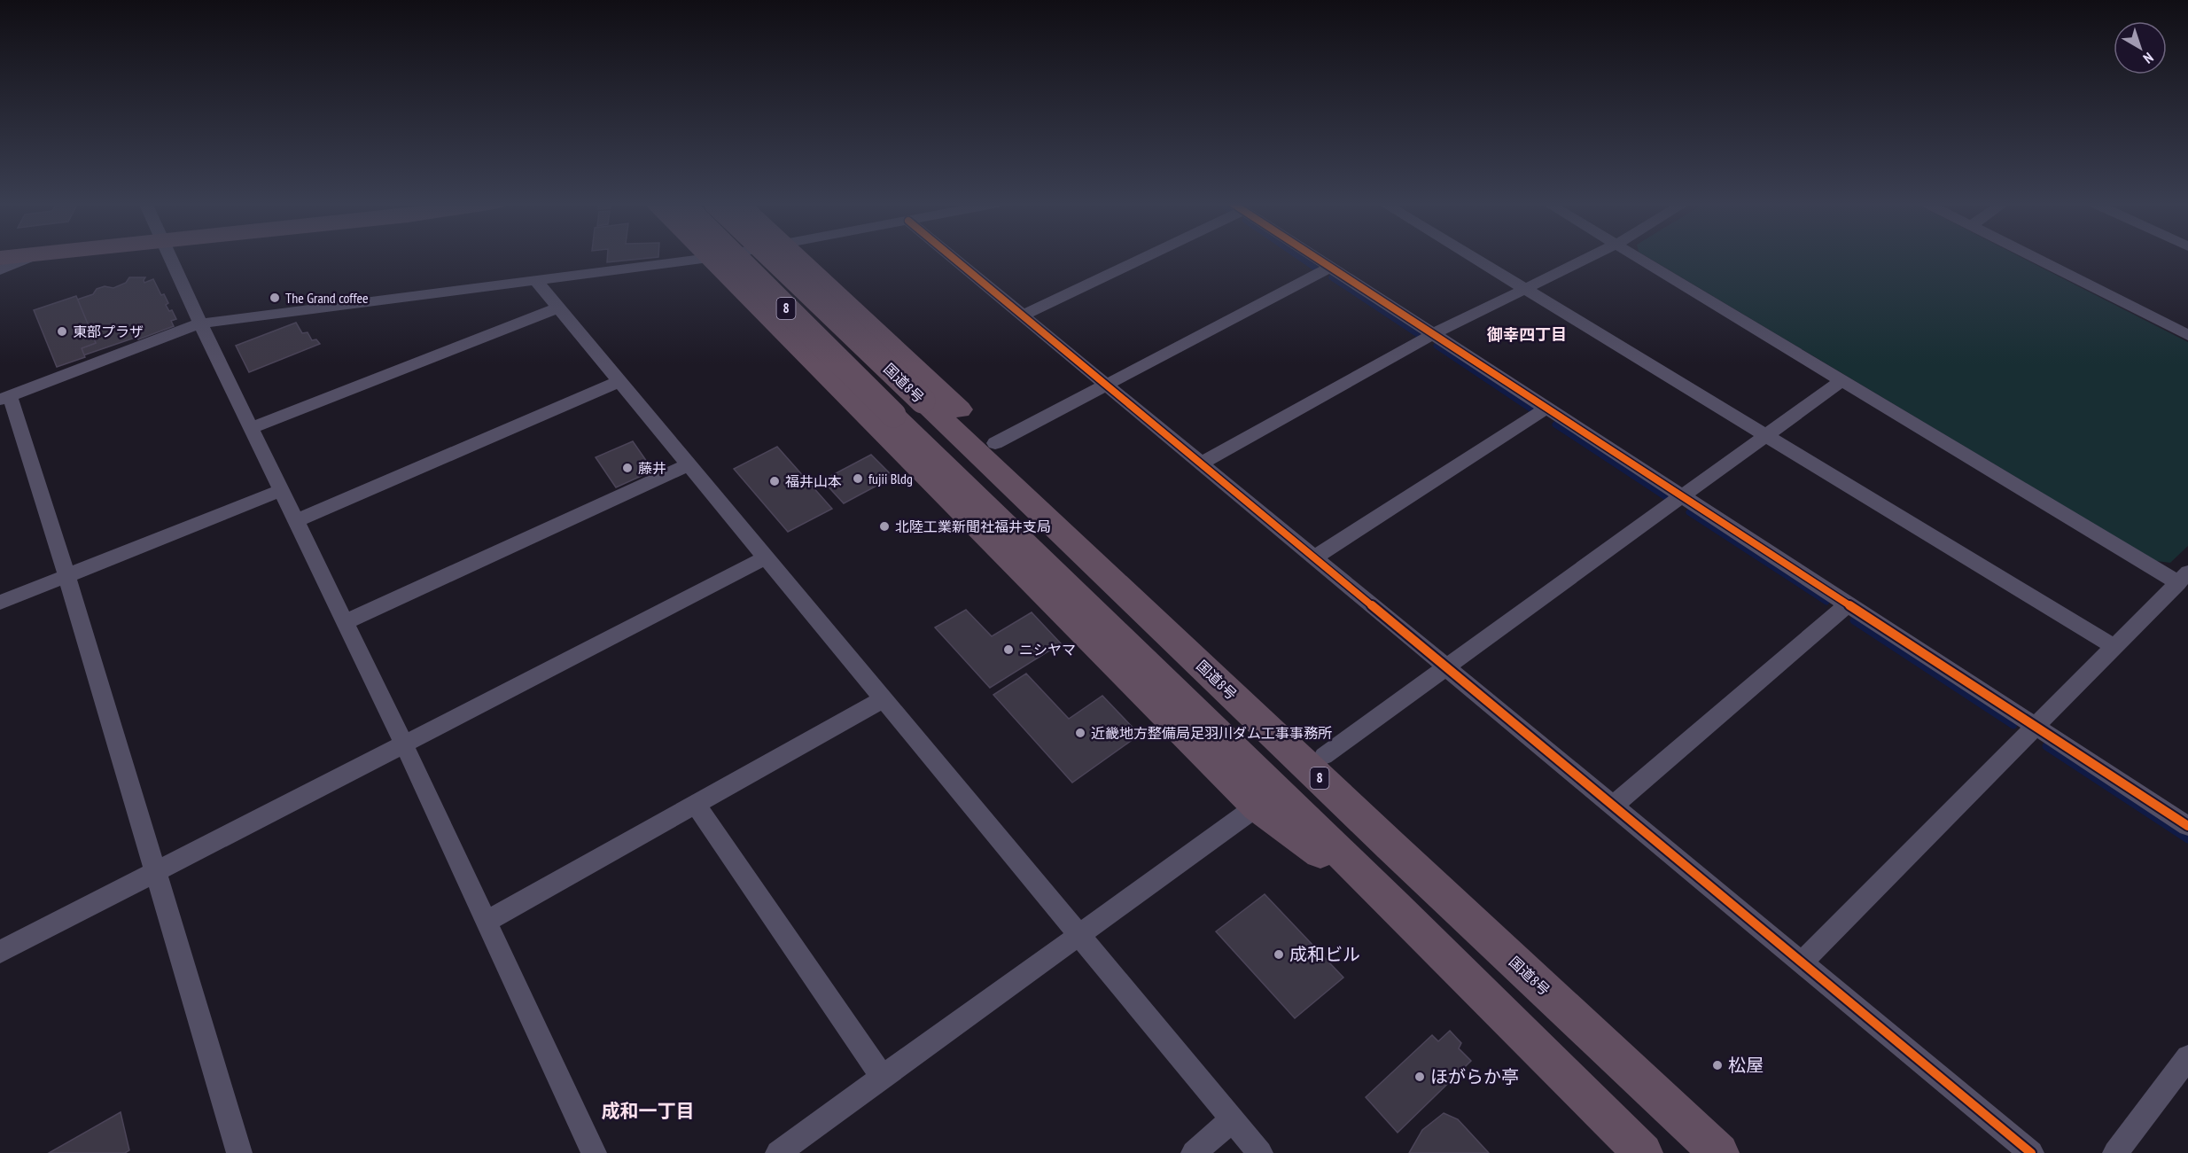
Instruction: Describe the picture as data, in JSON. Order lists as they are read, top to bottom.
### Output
{
  "streets": {
    "highway": ["8", "国道8号"]
  },
  "districts": ["御幸四丁目", "成和一丁目"],
  "places": [
    "The Grand coffee",
    "東部プラザ",
    "藤井",
    "fujii Bldg",
    "福井山本",
    "北陸工業新聞社福井支局",
    "ニシヤマ",
    "近畿地方整備局足羽川ダム工事事務所",
    "成和ビル",
    "松屋",
    "ほがらか亭"
  ],
  "north": "bottom right"
}
